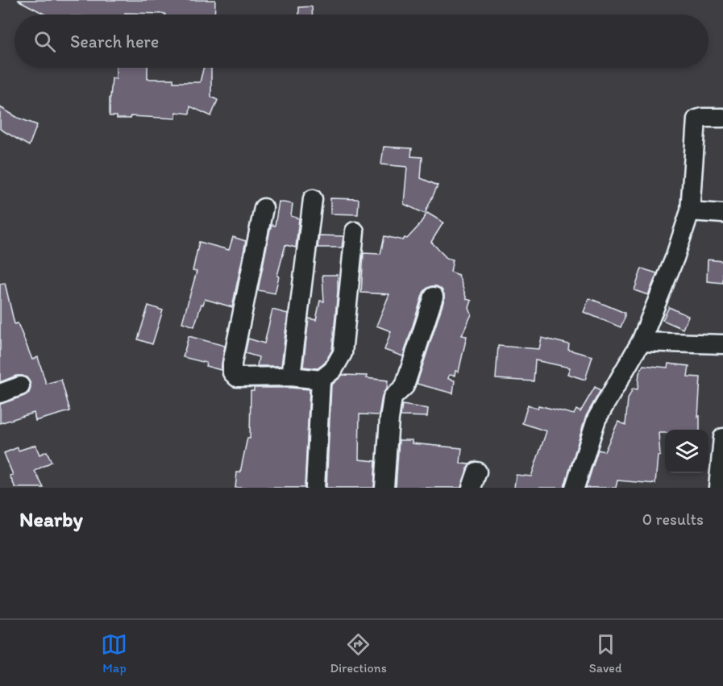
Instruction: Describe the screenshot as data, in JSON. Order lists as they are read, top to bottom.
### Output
{
  "page": {
    "search": "Search here",
    "heading": ["Nearby", "0 results"],
    "nav": ["Map", "Directions", "Saved"]
  }
}
